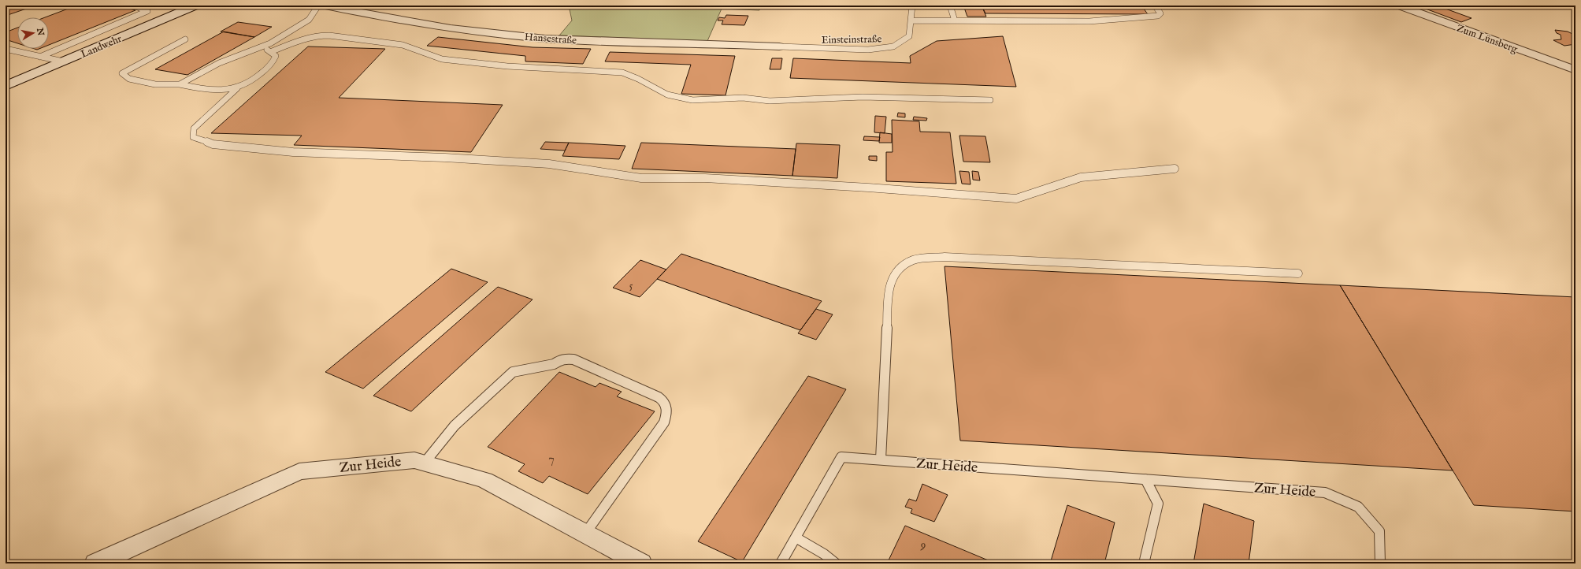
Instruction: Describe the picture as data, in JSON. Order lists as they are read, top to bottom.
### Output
{
  "streets": {
    "main road": ["Landwehr"],
    "street": ["Hansestraße", "Zum Lünsberg", "Zur Heide"],
    "lane": ["Einsteinstraße"]
  },
  "crossings": [
    ["Hansestraße", "Einsteinstraße"]
  ],
  "house_numbers": ["5", "7", "9"],
  "north": "right"
}
